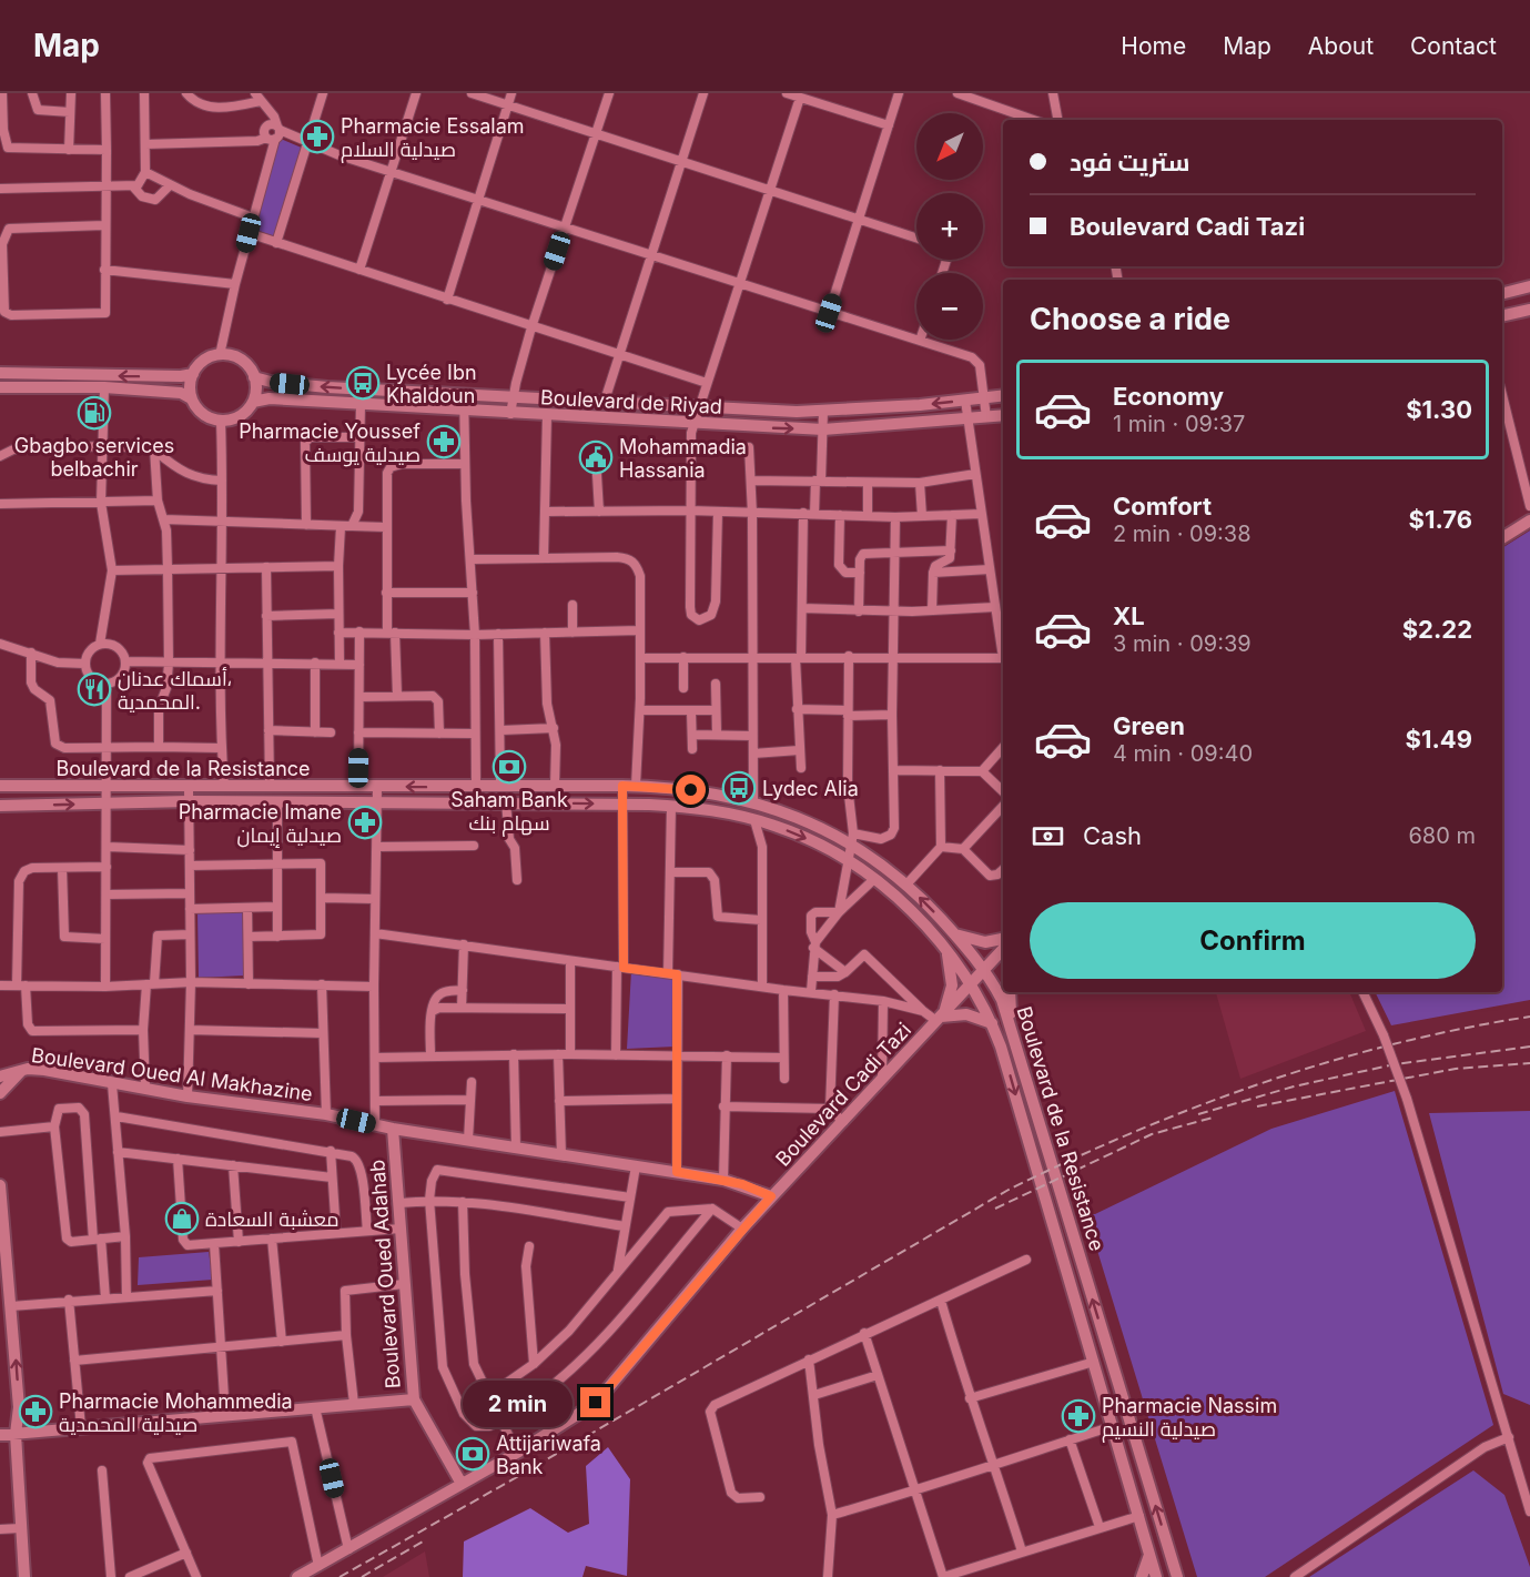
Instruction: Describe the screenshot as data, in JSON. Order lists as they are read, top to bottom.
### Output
{
  "streets": {
    "main road": [
      "Boulevard de Riyad",
      "Boulevard de la Resistance",
      "Boulevard Oued Al Makhazine",
      "Boulevard Cadi Tazi",
      "Boulevard Oued Adahab"
    ]
  },
  "crossings": [
    ["Boulevard de la Resistance", "Boulevard Cadi Tazi"],
    ["Boulevard Oued Al Makhazine", "Boulevard Cadi Tazi"],
    ["Boulevard Oued Al Makhazine", "Boulevard Oued Adahab"],
    ["Boulevard Cadi Tazi", "Boulevard Oued Adahab"]
  ],
  "places": {
    "pharmacy": [
      "Pharmacie Essalam صيدلية السلام",
      "Pharmacie Youssef صيدلية يوسف",
      "Pharmacie Imane صيدلية إيمان",
      "Pharmacie Mohammedia صيدلية المحمدية",
      "Pharmacie Nassim صيدلية النسيم"
    ],
    "bus stop": ["Lycée Ibn Khaldoun", "Lydec Alia"],
    "fuel station": ["Gbagbo services belbachir"],
    "public building": ["Mohammadia Hassania"],
    "restaurant": ["أسماك عدنان، المحمدية."],
    "bank": ["Saham Bank سهام بنك", "Attijariwafa Bank"],
    "shop": ["معشبة السعادة"]
  },
  "north": "bottom left",
  "page": {
    "header": "Map",
    "nav": [
      "Home",
      "Map",
      "About",
      "Contact"
    ],
    "map_buttons": ["+", "−"],
    "banner": ["ستريت فود", "Boulevard Cadi Tazi"],
    "heading": "Choose a ride",
    "list": [
      {
        "name": "Economy",
        "note": "1 min · 09:37",
        "value": "$1.30"
      },
      {
        "name": "Comfort",
        "note": "2 min · 09:38",
        "value": "$1.76"
      },
      {
        "name": "XL",
        "note": "3 min · 09:39",
        "value": "$2.22"
      },
      {
        "name": "Green",
        "note": "4 min · 09:40",
        "value": "$1.49"
      }
    ],
    "pay": ["Cash", "680 m"],
    "buttons": "Confirm",
    "bubble": "2 min"
  }
}
